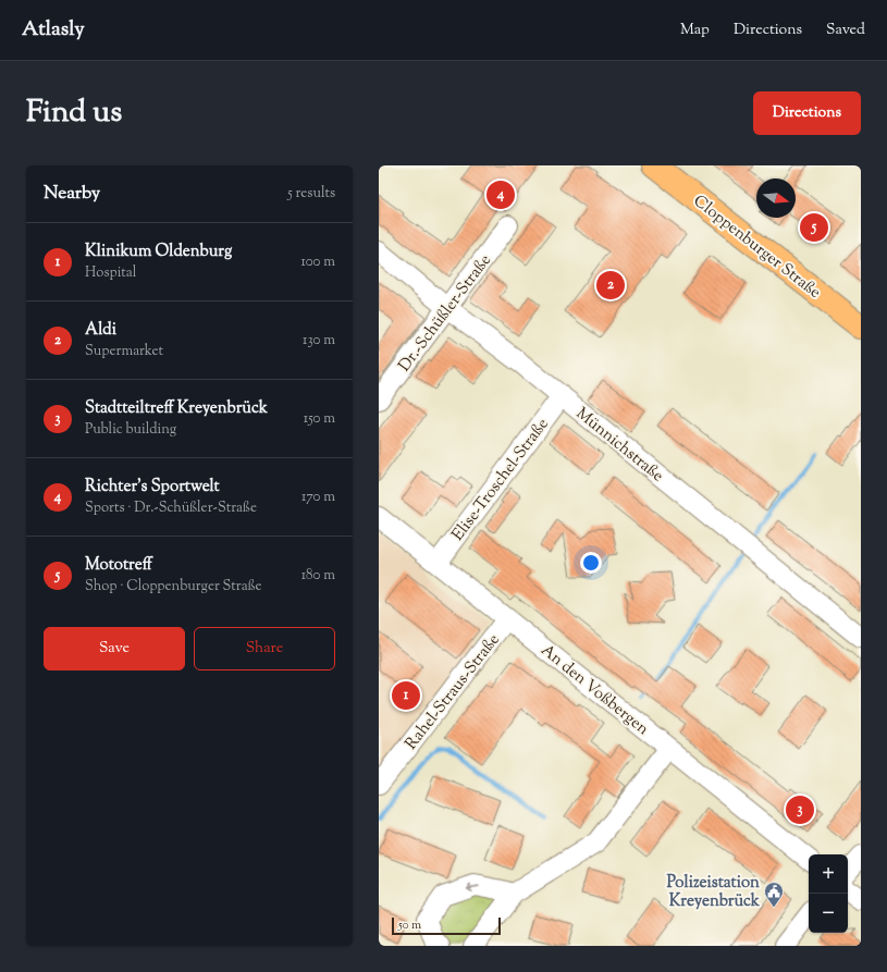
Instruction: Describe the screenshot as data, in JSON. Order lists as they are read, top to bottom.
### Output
{
  "streets": {
    "main road": ["Cloppenburger Straße"],
    "street": [
      "Dr.-Schüßler-Straße",
      "Münnichstraße",
      "Elise-Troschel-Straße",
      "An den Voßbergen",
      "Rahel-Straus-Straße"
    ]
  },
  "crossings": [
    ["Dr.-Schüßler-Straße", "Münnichstraße"],
    ["Münnichstraße", "Elise-Troschel-Straße"],
    ["Elise-Troschel-Straße", "An den Voßbergen"],
    ["An den Voßbergen", "Rahel-Straus-Straße"]
  ],
  "places": {
    "public building": ["Polizeistation Kreyenbrück"]
  },
  "scale_bar": "50 m",
  "north": "right",
  "page": {
    "header": "Atlasly",
    "nav": ["Map", "Directions", "Saved"],
    "title": "Find us",
    "buttons": [
      "Directions",
      ["Save", "Share"]
    ],
    "heading": ["Nearby", "5 results"],
    "pins": [
      "4",
      "5",
      "2",
      "1",
      "3"
    ],
    "list": [
      {
        "mark": "1",
        "name": "Klinikum Oldenburg",
        "note": "Hospital",
        "value": "100 m"
      },
      {
        "mark": "2",
        "name": "Aldi",
        "note": "Supermarket",
        "value": "130 m"
      },
      {
        "mark": "3",
        "name": "Stadtteiltreff Kreyenbrück",
        "note": "Public building",
        "value": "150 m"
      },
      {
        "mark": "4",
        "name": "Richter's Sportwelt",
        "note": "Sports · Dr.-Schüßler-Straße",
        "value": "170 m"
      },
      {
        "mark": "5",
        "name": "Mototreff",
        "note": "Shop · Cloppenburger Straße",
        "value": "180 m"
      }
    ],
    "map_buttons": ["+", "−"],
    "scale": "50 m"
  }
}
